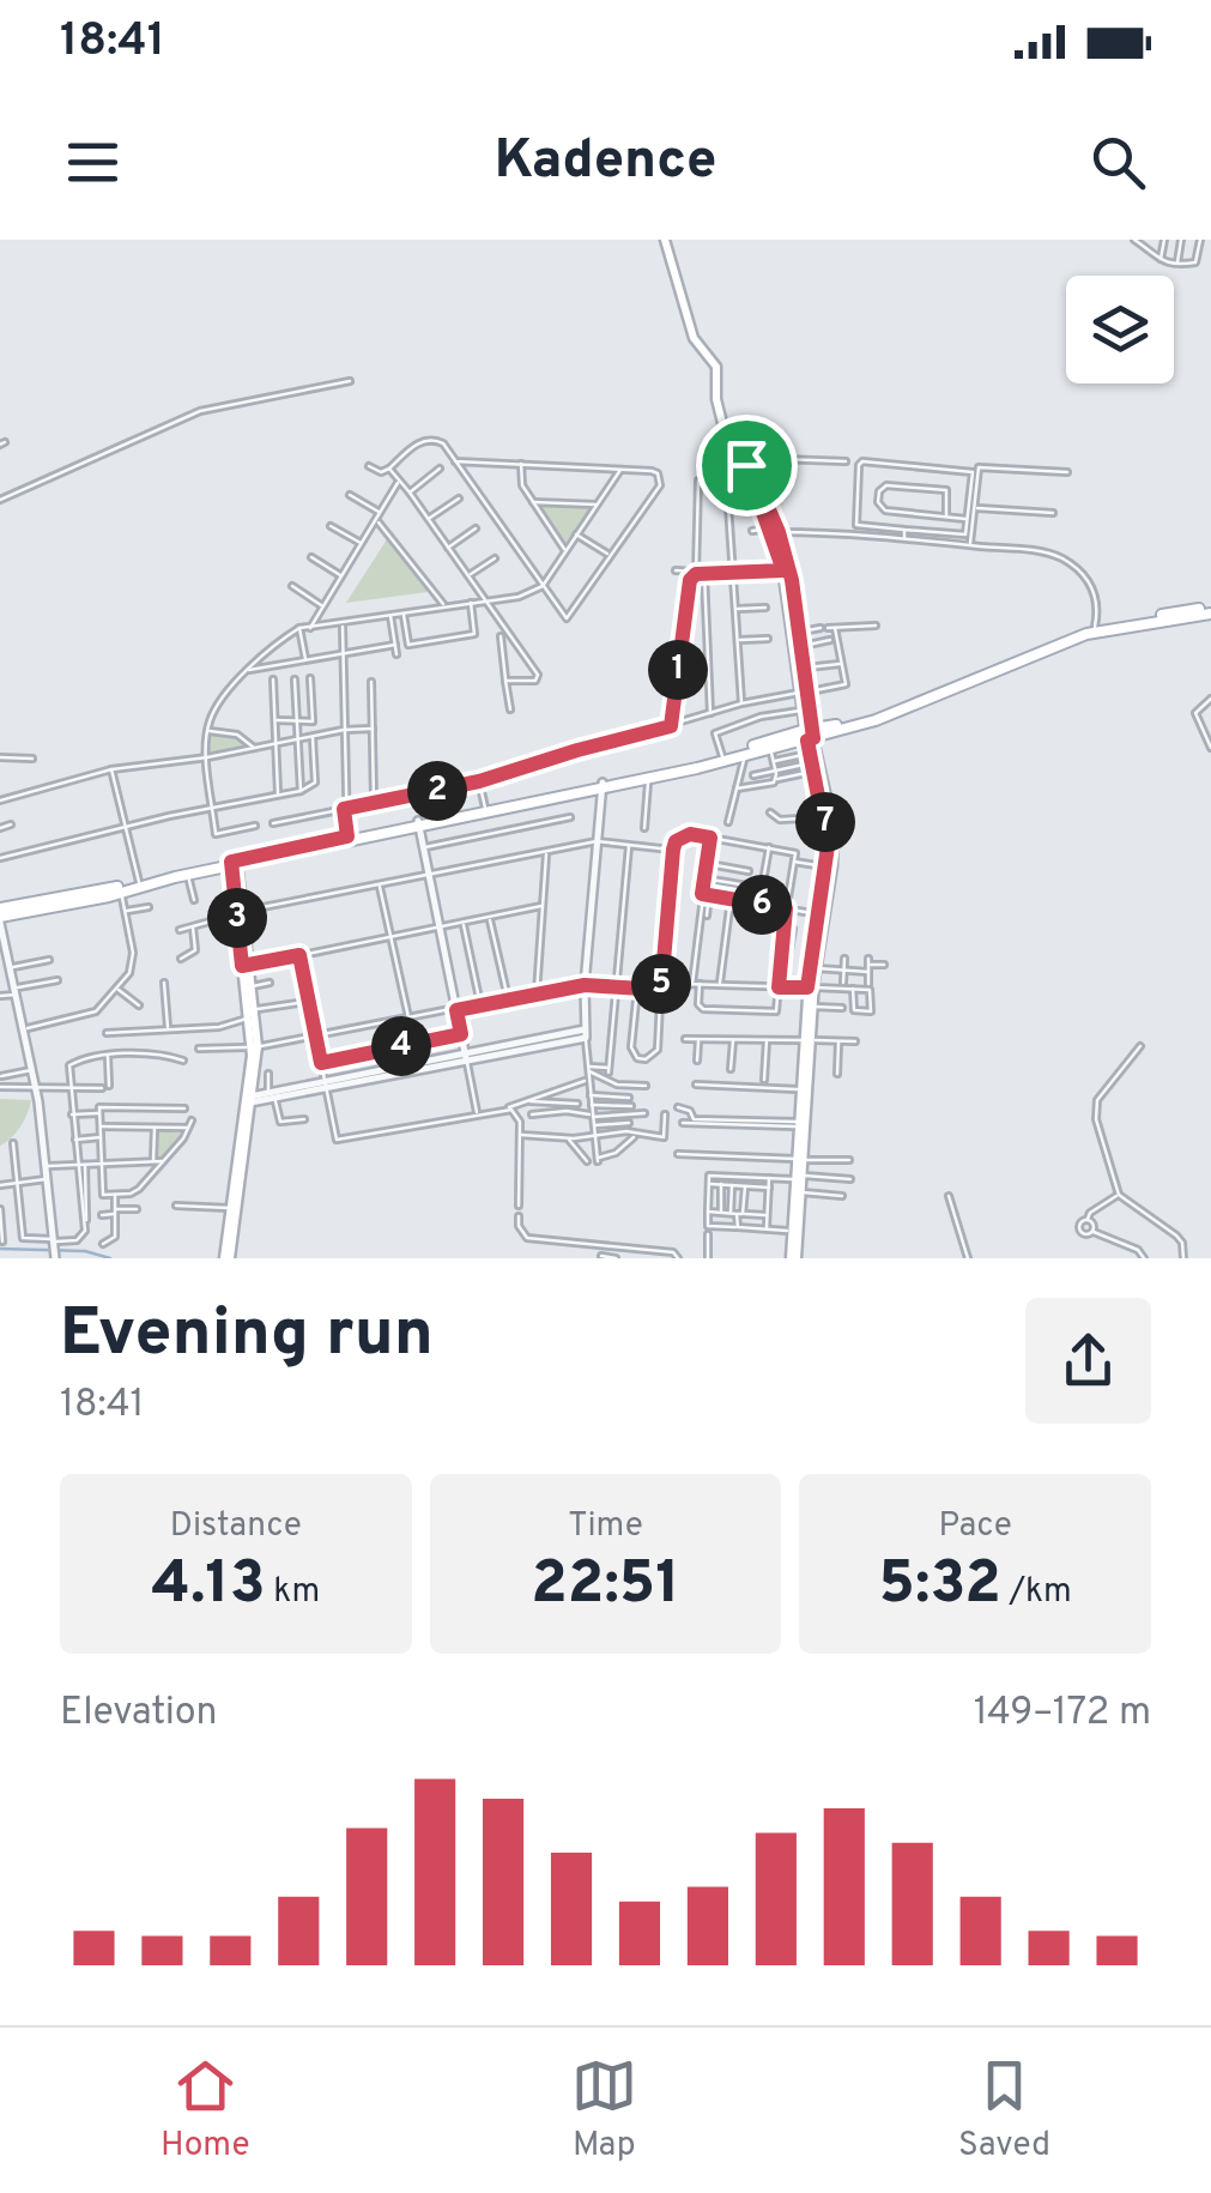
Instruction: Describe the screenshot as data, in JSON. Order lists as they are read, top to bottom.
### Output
{
  "page": {
    "status": "18:41",
    "header": "Kadence",
    "pins": [
      "1",
      "2",
      "7",
      "6",
      "3",
      "5",
      "4"
    ],
    "heading": ["Evening run", "18:41"],
    "stats": [
      ["Distance", "4.13 km"],
      ["Time", "22:51"],
      ["Pace", "5:32 /km"]
    ],
    "chart": ["Elevation", "149–172 m"],
    "tabs": ["Home", "Map", "Saved"]
  }
}
